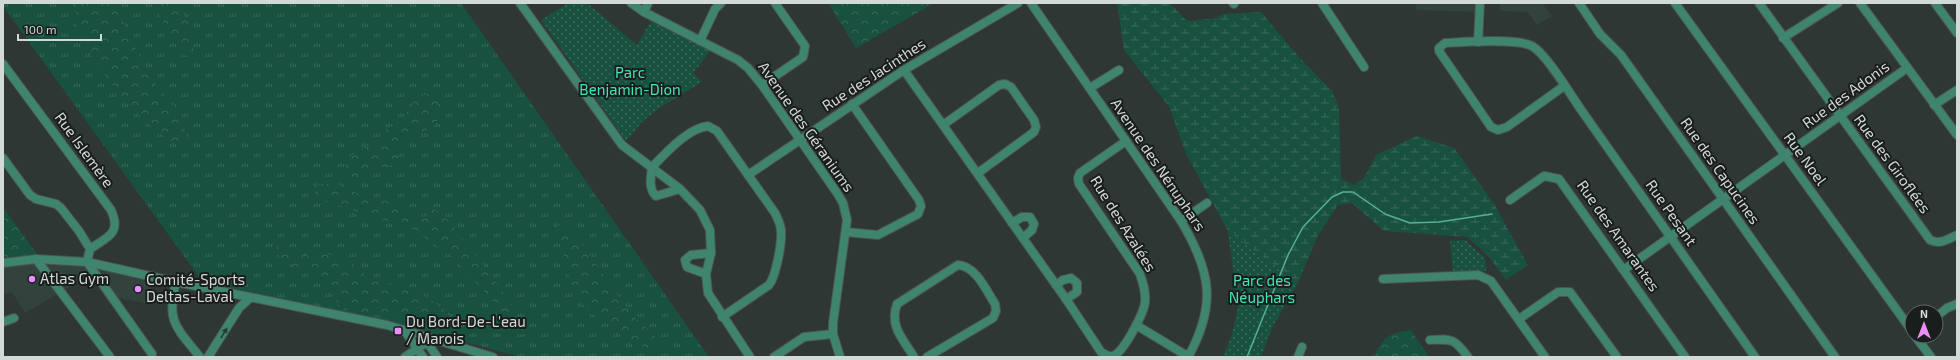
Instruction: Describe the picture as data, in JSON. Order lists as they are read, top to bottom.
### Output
{
  "streets": {
    "street": [
      "Rue des Jacinthes",
      "Rue des Adonis",
      "Avenue des Géraniums",
      "Rue Islemère",
      "Rue Noel",
      "Rue des Giroflées",
      "Avenue des Nénuphars",
      "Rue des Capucines",
      "Rue Pesant",
      "Rue des Azalées",
      "Rue des Amarantes"
    ]
  },
  "crossings": [
    ["Rue des Jacinthes", "Avenue des Géraniums"],
    ["Rue des Jacinthes", "Rue des Azalées"],
    ["Rue des Adonis", "Rue Noel"],
    ["Rue des Adonis", "Rue des Giroflées"],
    ["Rue des Adonis", "Rue des Capucines"],
    ["Rue des Adonis", "Rue Pesant"],
    ["Rue des Adonis", "Rue des Amarantes"],
    ["Avenue des Nénuphars", "Rue des Azalées"]
  ],
  "parks": ["Parc Benjamin-Dion", "Parc des Néuphars"],
  "places": {
    "other": ["Atlas Gym", "Comité-Sports Deltas-Laval"],
    "transit": ["Du Bord-De-L'eau / Marois"]
  },
  "scale_bar": "100 m",
  "north": "top"
}
